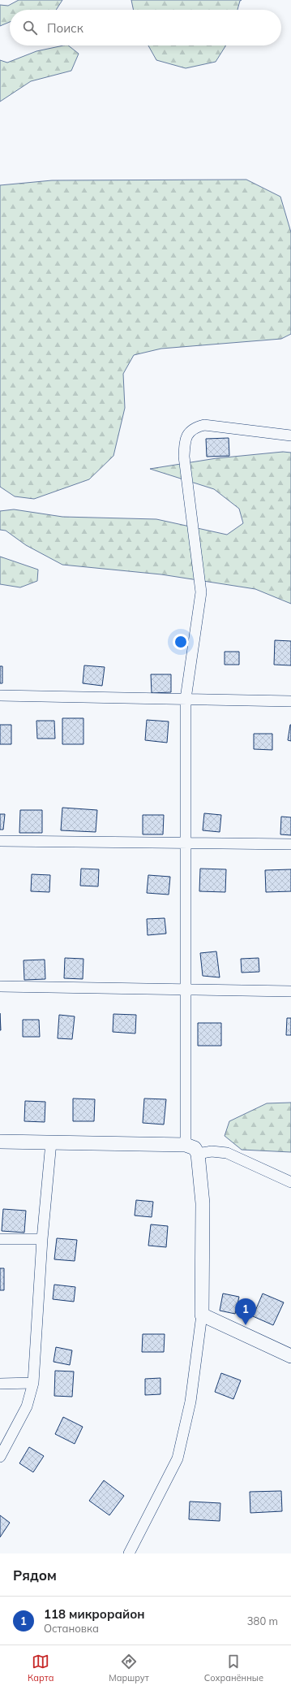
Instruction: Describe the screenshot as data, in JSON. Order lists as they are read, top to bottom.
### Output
{
  "page": {
    "search": "Поиск",
    "pins": "1",
    "heading": "Рядом",
    "list": [
      {
        "mark": "1",
        "name": "118 микрорайон",
        "note": "Остановка",
        "value": "380 m"
      }
    ],
    "nav": ["Карта", "Маршрут", "Сохранённые"]
  }
}
